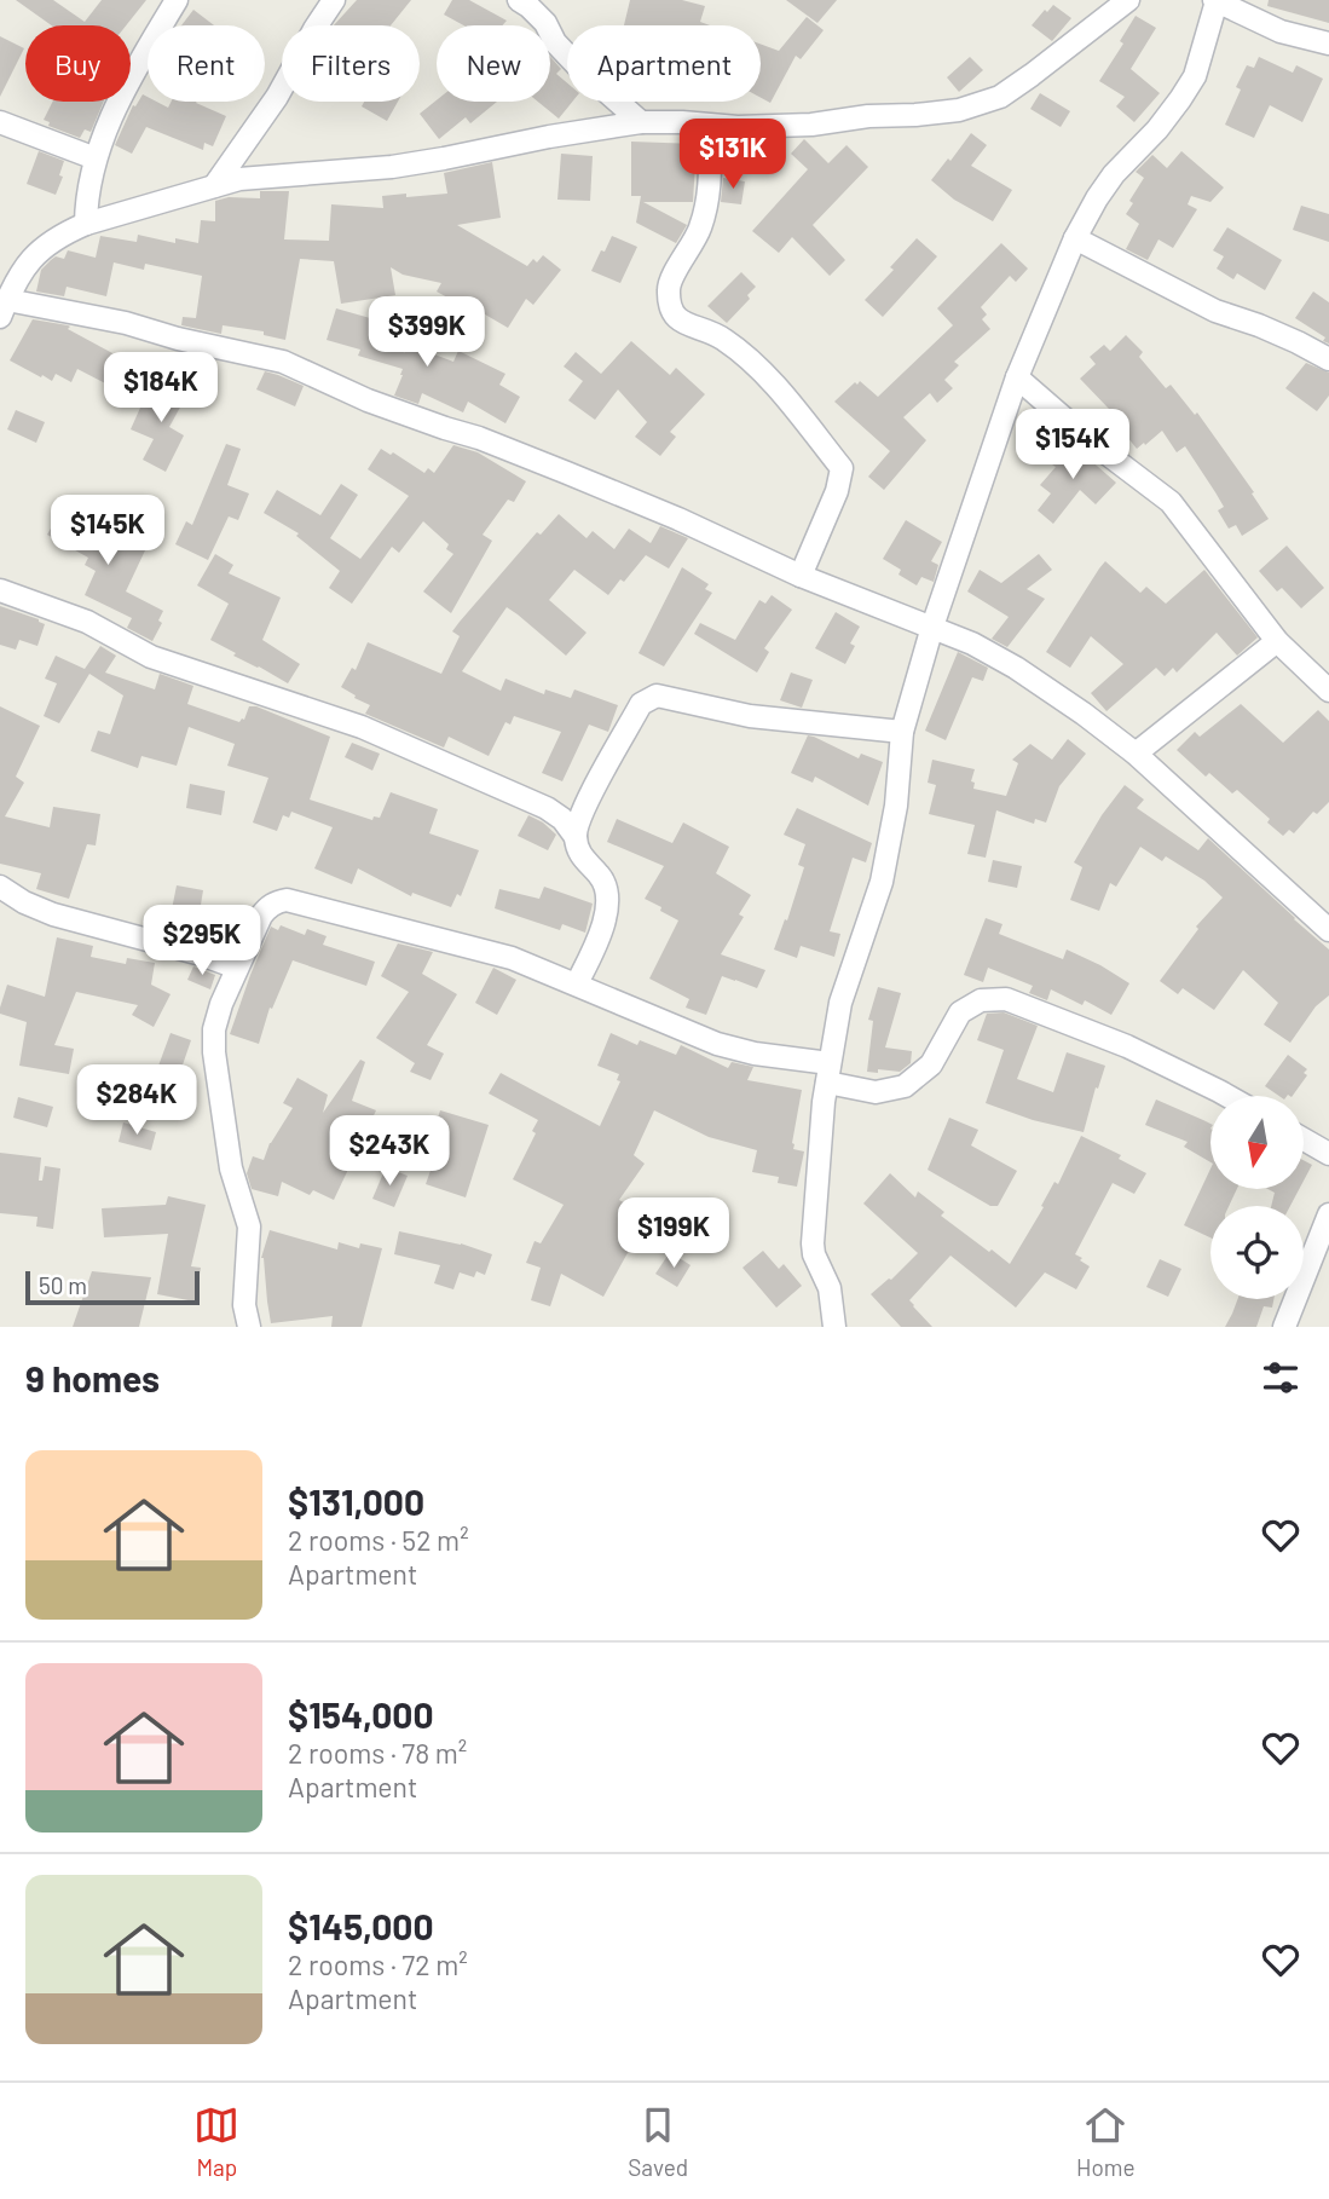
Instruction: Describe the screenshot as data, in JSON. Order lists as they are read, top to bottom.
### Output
{
  "scale_bar": "50 m",
  "north": "bottom",
  "page": {
    "chip": [
      "Buy",
      "Rent",
      "Filters",
      "New",
      "Apartment"
    ],
    "price": [
      "$131K",
      "$399K",
      "$184K",
      "$154K",
      "$145K",
      "$295K",
      "$284K",
      "$243K",
      "$199K"
    ],
    "scale": "50 m",
    "heading": "9 homes",
    "list": [
      {
        "name": "$131,000",
        "note": "2 rooms · 52 m² · Apartment"
      },
      {
        "name": "$154,000",
        "note": "2 rooms · 78 m² · Apartment"
      },
      {
        "name": "$145,000",
        "note": "2 rooms · 72 m² · Apartment"
      }
    ],
    "tabs": ["Map", "Saved", "Home"]
  }
}
